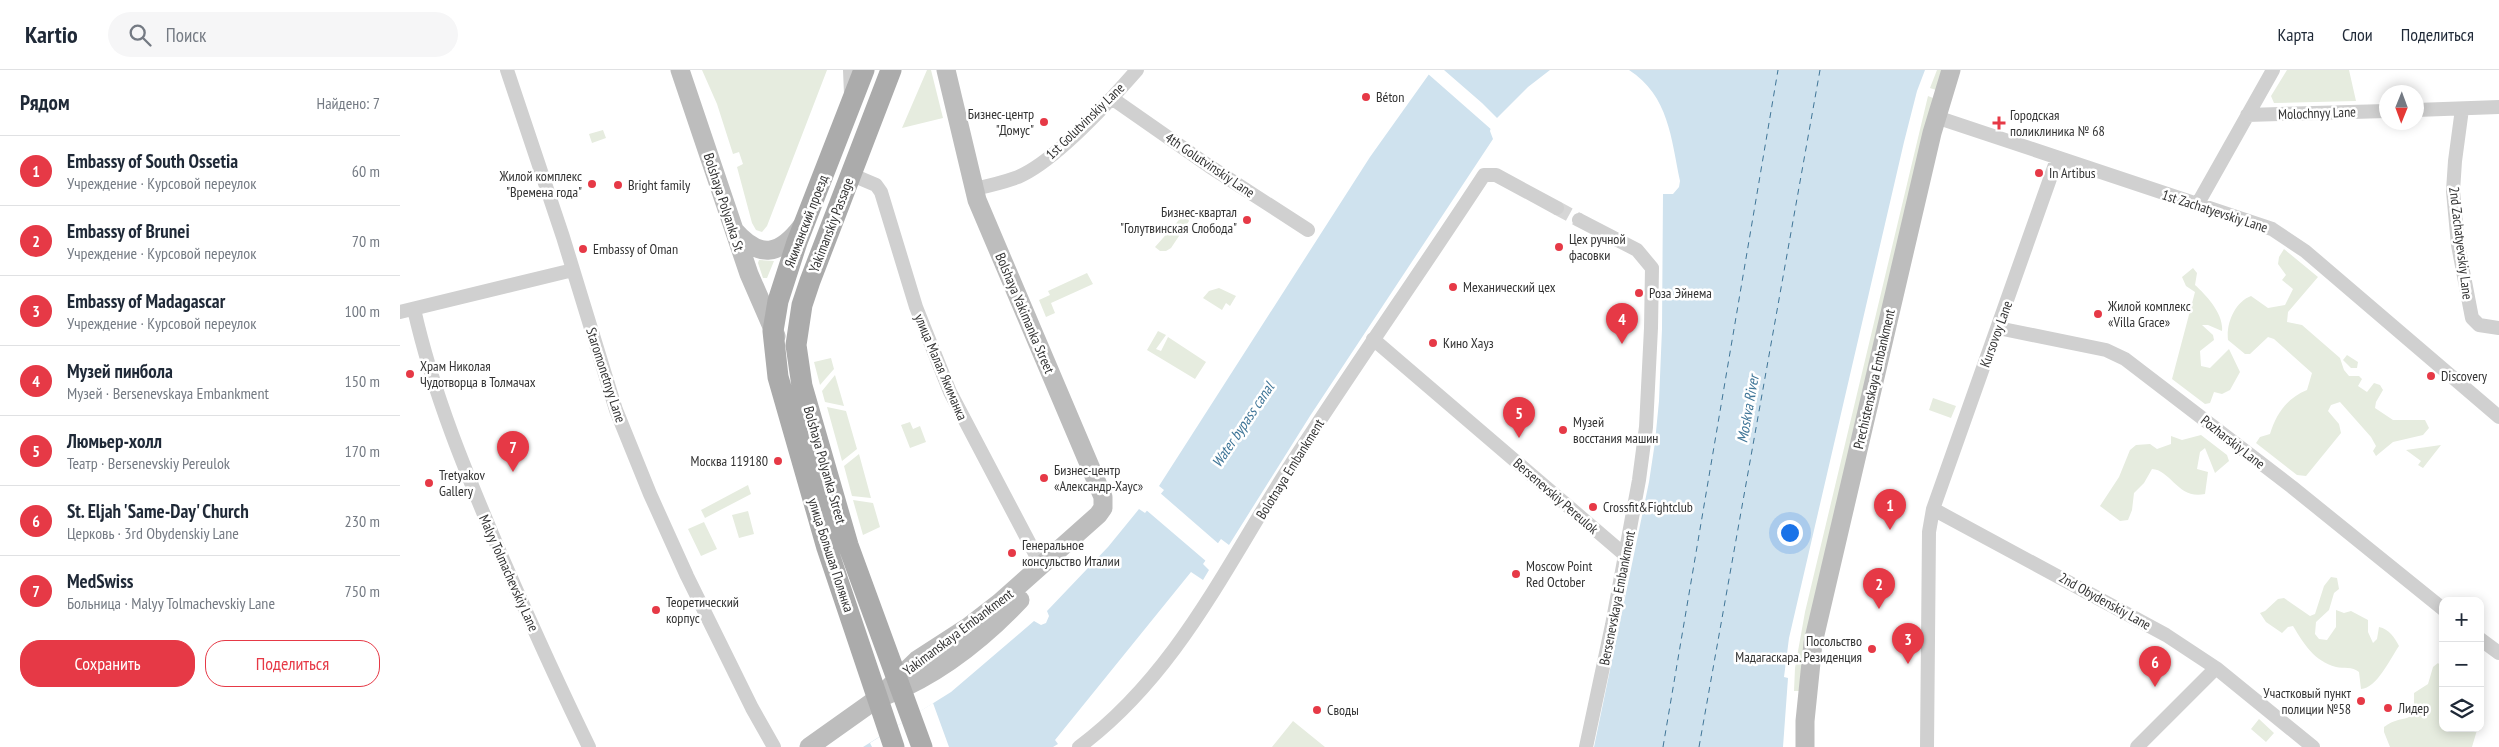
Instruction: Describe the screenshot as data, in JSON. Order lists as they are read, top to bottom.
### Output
{
  "streets": {
    "main road": [
      "Bolshaya Polyanka St",
      "Якиманский проезд",
      "Yakimanskiy Passage",
      "Bolshaya Yakimanka Street",
      "Prechistenskaya Embankment",
      "улица Большая Полянка",
      "Yakimanskaya Embankment"
    ],
    "street": [
      "Molochnyy Lane",
      "1st Golutvinskiy Lane",
      "4th Golutvinskiy Lane",
      "1st Zachatyevskiy Lane",
      "2nd Zachatyevskiy Lane",
      "Kursovoy Lane",
      "улица Малая Якиманка",
      "Staromonetnyy Lane",
      "Pozharskiy Lane",
      "Bolotnaya Embankment",
      "Bersenevskiy Pereulok",
      "Malyy Tolmachevskiy Lane",
      "Bersenevskaya Embankment",
      "2nd Obydenskiy Lane"
    ]
  },
  "crossings": [
    ["1st Golutvinskiy Lane", "4th Golutvinskiy Lane"],
    ["1st Golutvinskiy Lane", "Bolshaya Yakimanka Street"],
    ["Bolshaya Polyanka St", "Якиманский проезд"],
    ["Bolshaya Polyanka St", "улица Большая Полянка"],
    ["1st Zachatyevskiy Lane", "Kursovoy Lane"],
    ["1st Zachatyevskiy Lane", "Prechistenskaya Embankment"],
    ["Якиманский проезд", "улица Большая Полянка"],
    ["Yakimanskiy Passage", "улица Малая Якиманка"],
    ["Yakimanskiy Passage", "улица Большая Полянка"],
    ["Bolshaya Yakimanka Street", "Yakimanskaya Embankment"],
    ["Kursovoy Lane", "Pozharskiy Lane"],
    ["Kursovoy Lane", "2nd Obydenskiy Lane"],
    ["улица Малая Якиманка", "Yakimanskaya Embankment"],
    ["Bolotnaya Embankment", "Bersenevskiy Pereulok"],
    ["Bersenevskiy Pereulok", "Bersenevskaya Embankment"],
    ["улица Большая Полянка", "Yakimanskaya Embankment"]
  ],
  "water": ["Moskva River", "Water bypass canal"],
  "places": {
    "other": [
      "Béton",
      "Бизнес-центр \"Домус\"",
      "In Artibus",
      "Жилой комплекс \"Времена года\"",
      "Bright family",
      "Бизнес-квартал \"Голутвинская Слобода\"",
      "Цех ручной фасовки",
      "Embassy of Oman",
      "Механический цех",
      "Роза Эйнема",
      "Жилой комплекс «Villa Grace»",
      "Кино Хауз",
      "Храм Николая Чудотворца в Толмачах",
      "Discovery",
      "Музей восстания машин",
      "Москва 119180",
      "Бизнес-центр «Александр-Хаус»",
      "Tretyakov Gallery",
      "Crossfit&Fightclub",
      "Генеральное консульство Италии",
      "Moscow Point Red October",
      "Теоретический корпус",
      "Посольство Мадагаскара. Резиденция",
      "Участковый пункт полиции №58",
      "Лидер",
      "Своды"
    ],
    "health": ["Городская поликлиника № 68"]
  },
  "north": "bottom",
  "page": {
    "header": "Kartio",
    "search": "Поиск",
    "nav": ["Карта", "Слои", "Поделиться"],
    "heading": ["Рядом", "Найдено: 7"],
    "list": [
      {
        "mark": "1",
        "name": "Embassy of South Ossetia",
        "note": "Учреждение · Курсовой переулок",
        "value": "60 m"
      },
      {
        "mark": "2",
        "name": "Embassy of Brunei",
        "note": "Учреждение · Курсовой переулок",
        "value": "70 m"
      },
      {
        "mark": "3",
        "name": "Embassy of Madagascar",
        "note": "Учреждение · Курсовой переулок",
        "value": "100 m"
      },
      {
        "mark": "4",
        "name": "Музей пинбола",
        "note": "Музей · Bersenevskaya Embankment",
        "value": "150 m"
      },
      {
        "mark": "5",
        "name": "Люмьер-холл",
        "note": "Театр · Bersenevskiy Pereulok",
        "value": "170 m"
      },
      {
        "mark": "6",
        "name": "St. Eljah 'Same-Day' Church",
        "note": "Церковь · 3rd Obydenskiy Lane",
        "value": "230 m"
      },
      {
        "mark": "7",
        "name": "MedSwiss",
        "note": "Больница · Malyy Tolmachevskiy Lane",
        "value": "750 m"
      }
    ],
    "pins": [
      "4",
      "5",
      "7",
      "1",
      "2",
      "3",
      "6"
    ],
    "map_buttons": ["+", "−"],
    "buttons": ["Сохранить", "Поделиться"]
  }
}
